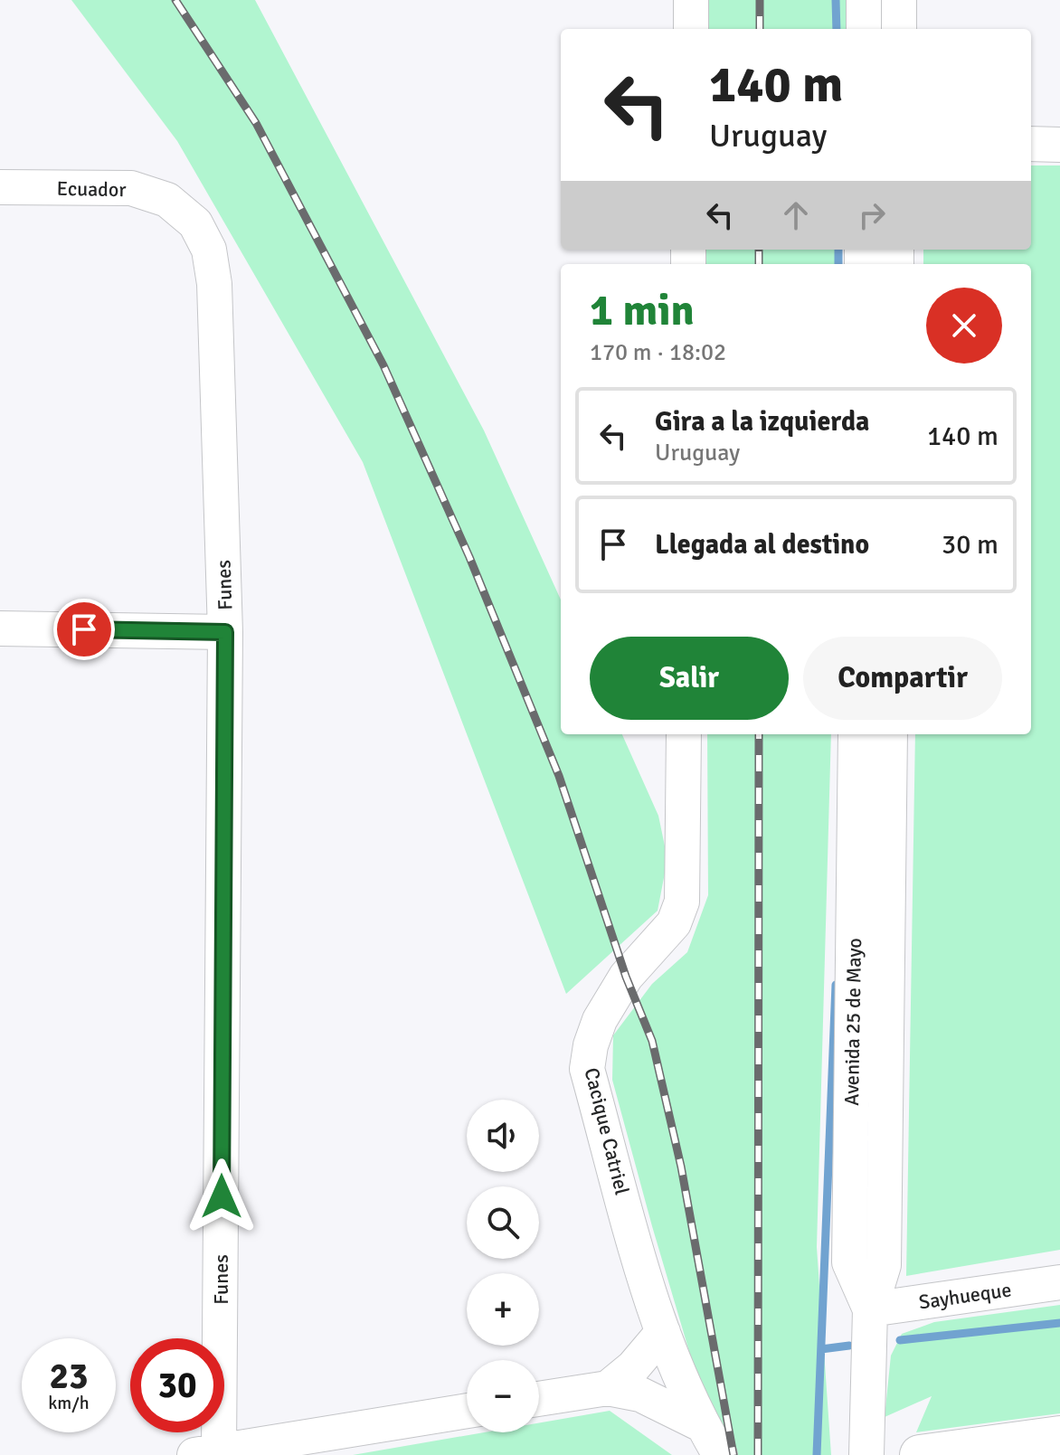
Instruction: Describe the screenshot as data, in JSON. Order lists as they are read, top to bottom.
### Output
{
  "streets": {
    "street": [
      "Ecuador",
      "Funes",
      "Avenida 25 de Mayo",
      "Cacique Catriel",
      "Sayhueque"
    ]
  },
  "crossings": [
    ["Ecuador", "Funes"],
    ["Avenida 25 de Mayo", "Sayhueque"]
  ],
  "page": {
    "turn": ["140 m", "Uruguay"],
    "heading": ["1 min", "170 m · 18:02"],
    "list": [
      {
        "name": "Gira a la izquierda",
        "note": "Uruguay",
        "value": "140 m"
      },
      {
        "name": "Llegada al destino",
        "value": "30 m"
      }
    ],
    "buttons": ["Salir", "Compartir"],
    "map_buttons": ["+", "−"],
    "speed": "23 km/h",
    "limit": "30"
  }
}
